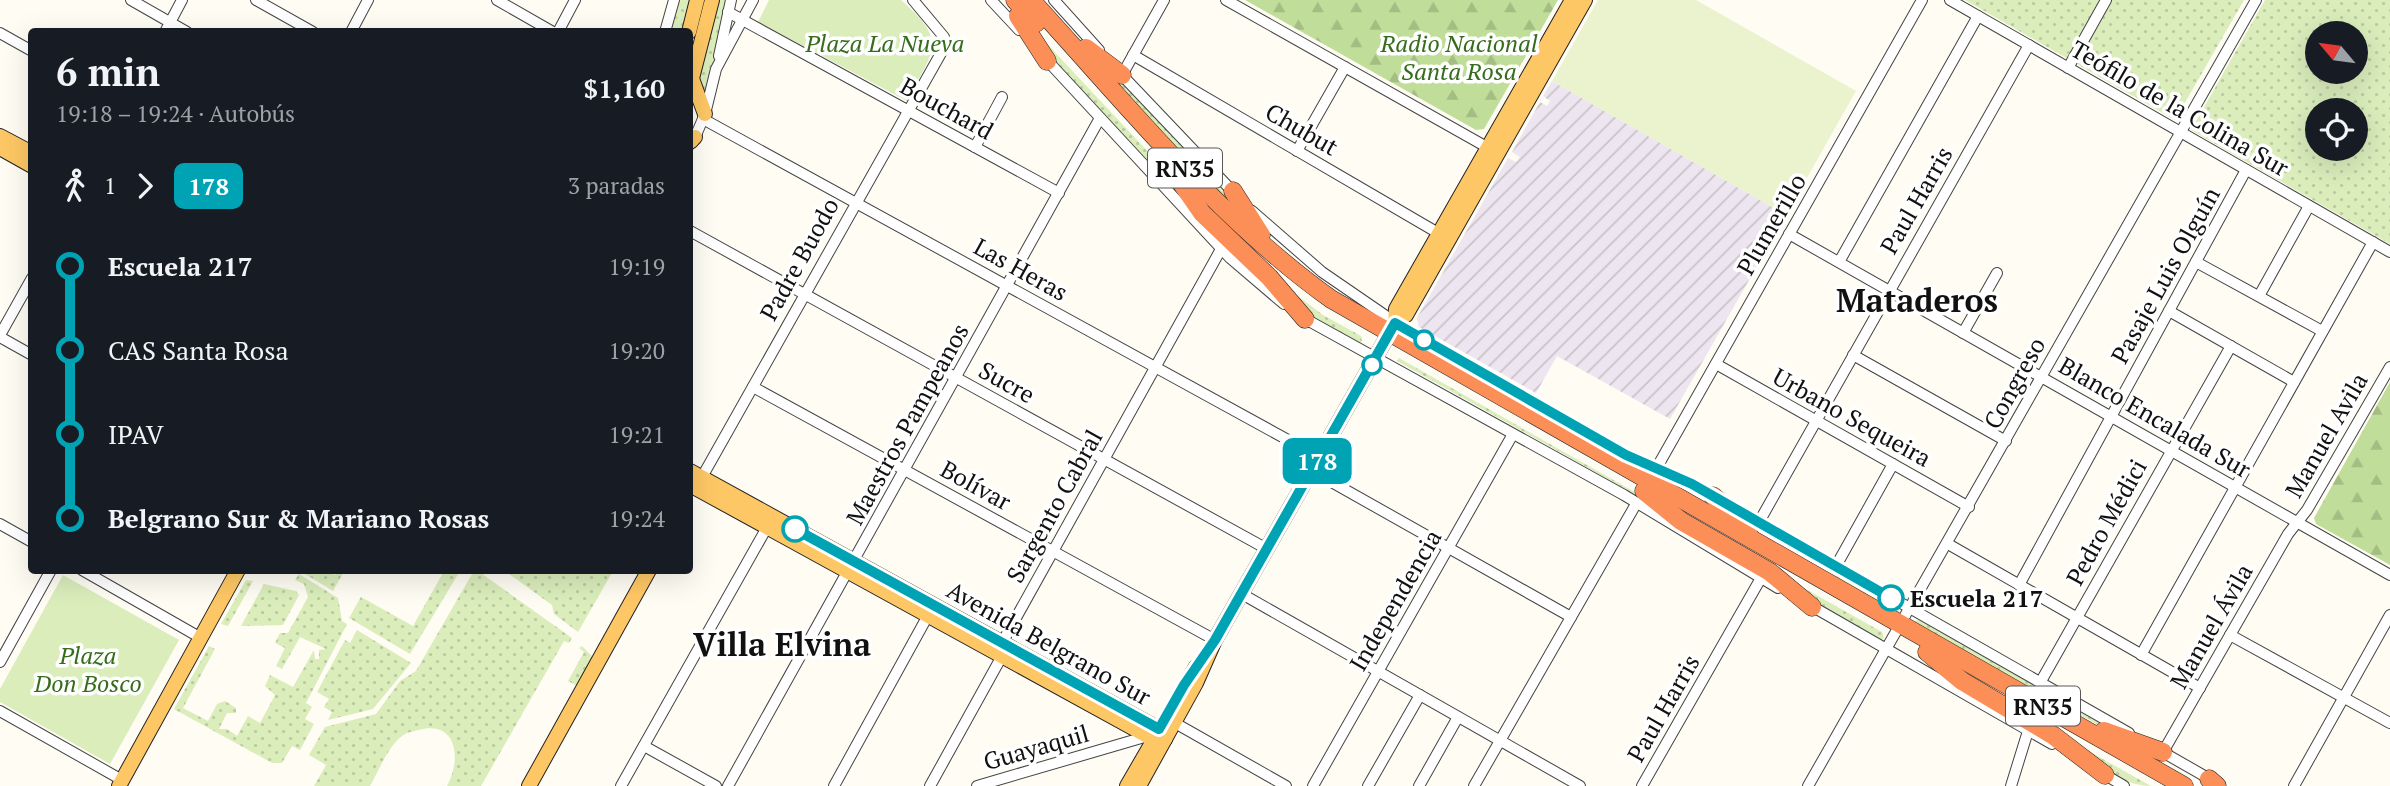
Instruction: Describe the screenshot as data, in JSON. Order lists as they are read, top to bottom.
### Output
{
  "streets": {
    "highway": ["RN35"],
    "main road": ["Avenida Belgrano Sur"],
    "street": [
      "Bouchard",
      "Teófilo de la Colina Sur",
      "Chubut",
      "Paul Harris",
      "Plumerillo",
      "Padre Buodo",
      "Las Heras",
      "Pasaje Luis Olguín",
      "Sucre",
      "Congreso",
      "Urbano Sequeira",
      "Blanco Encalada Sur",
      "Maestros Pampeanos",
      "Manuel Avila",
      "Bolívar",
      "Sargento Cabral",
      "Pedro Médici",
      "Independencia",
      "Manuel Ávila",
      "Guayaquil"
    ]
  },
  "crossings": [
    ["Bouchard", "Padre Buodo"],
    ["Bouchard", "Maestros Pampeanos"],
    ["Teófilo de la Colina Sur", "Paul Harris"],
    ["Teófilo de la Colina Sur", "Pasaje Luis Olguín"],
    ["Teófilo de la Colina Sur", "Congreso"],
    ["RN35", "Congreso"],
    ["Paul Harris", "Urbano Sequeira"],
    ["Paul Harris", "Blanco Encalada Sur"],
    ["Plumerillo", "Urbano Sequeira"],
    ["Plumerillo", "Blanco Encalada Sur"],
    ["Padre Buodo", "Las Heras"],
    ["Padre Buodo", "Sucre"],
    ["Padre Buodo", "Bolívar"],
    ["Padre Buodo", "Avenida Belgrano Sur"],
    ["Las Heras", "Maestros Pampeanos"],
    ["Las Heras", "Sargento Cabral"],
    ["Pasaje Luis Olguín", "Blanco Encalada Sur"],
    ["Sucre", "Maestros Pampeanos"],
    ["Sucre", "Sargento Cabral"],
    ["Congreso", "Urbano Sequeira"],
    ["Congreso", "Blanco Encalada Sur"],
    ["Blanco Encalada Sur", "Manuel Avila"],
    ["Blanco Encalada Sur", "Pedro Médici"],
    ["Blanco Encalada Sur", "Manuel Ávila"],
    ["Maestros Pampeanos", "Bolívar"],
    ["Maestros Pampeanos", "Avenida Belgrano Sur"],
    ["Manuel Avila", "Manuel Ávila"],
    ["Bolívar", "Sargento Cabral"],
    ["Sargento Cabral", "Avenida Belgrano Sur"],
    ["Avenida Belgrano Sur", "Guayaquil"]
  ],
  "districts": ["Mataderos", "Villa Elvina"],
  "parks": ["Plaza La Nueva", "Radio Nacional Santa Rosa", "Plaza Don Bosco"],
  "places": ["Escuela 217"],
  "lines": ["bus line 178"],
  "north": "top left",
  "page": {
    "on_map": "178",
    "heading": ["6 min", "19:18 – 19:24 · Autobús", "$1,160"],
    "legs": ["1", "178", "3 paradas"],
    "list": [
      {
        "name": "Escuela 217",
        "value": "19:19"
      },
      {
        "name": "CAS Santa Rosa",
        "value": "19:20"
      },
      {
        "name": "IPAV",
        "value": "19:21"
      },
      {
        "name": "Belgrano Sur & Mariano Rosas",
        "value": "19:24"
      }
    ]
  }
}
